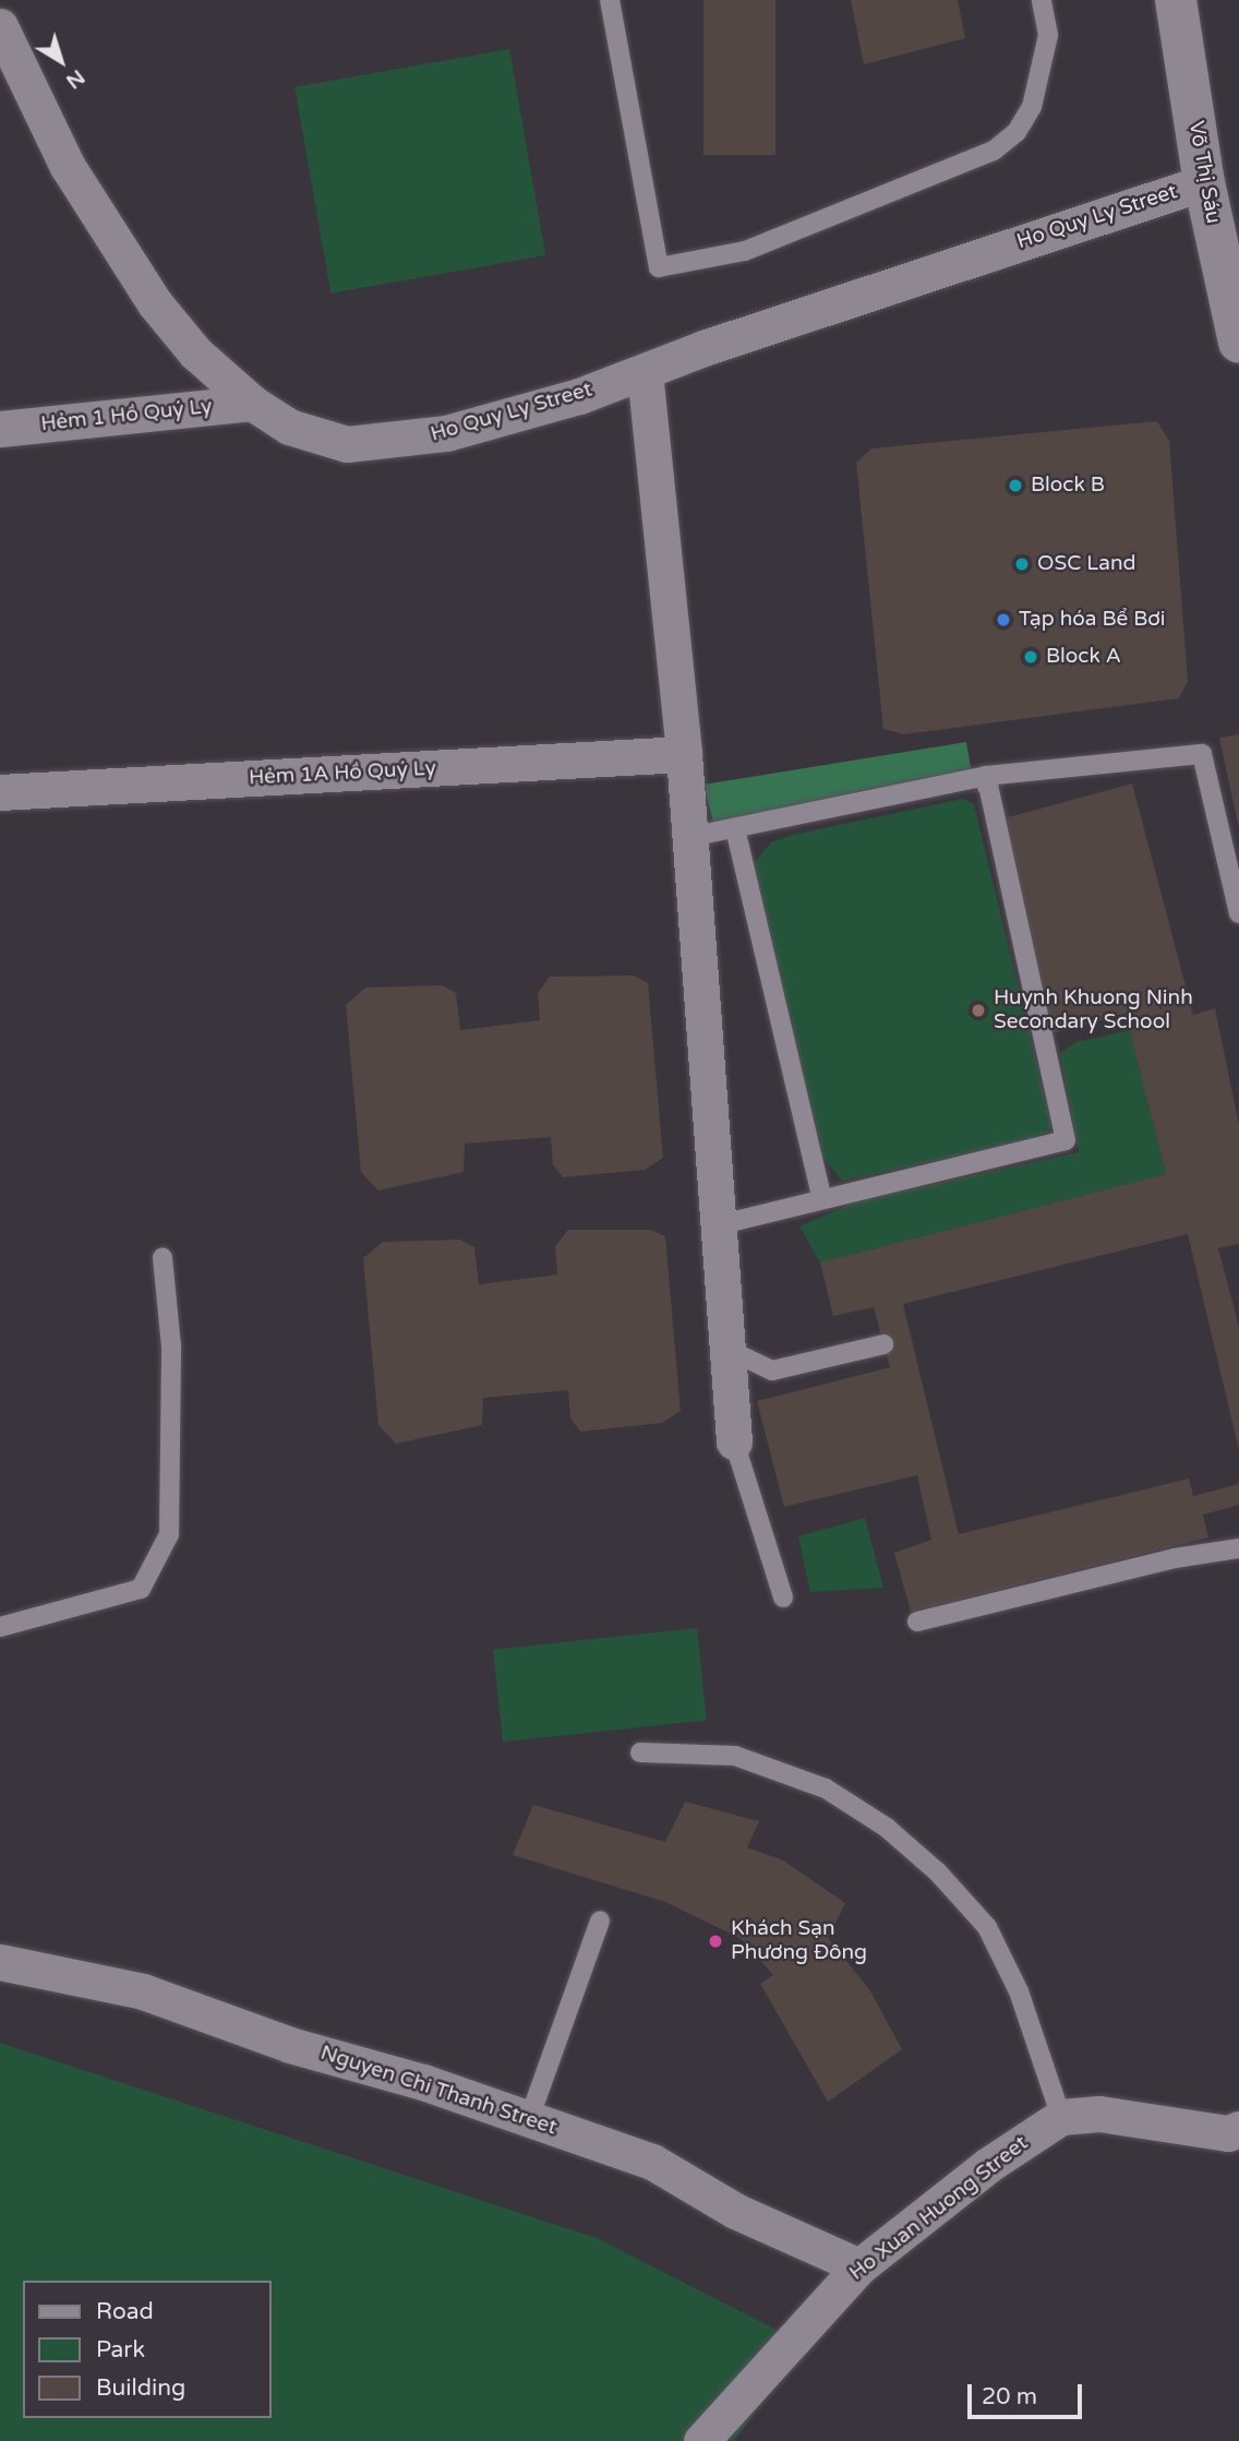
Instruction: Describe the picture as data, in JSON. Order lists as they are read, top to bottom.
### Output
{
  "streets": {
    "main road": ["Võ Thị Sáu"],
    "street": [
      "Ho Quy Ly Street",
      "Hẻm 1 Hồ Quý Ly",
      "Hẻm 1A Hồ Quý Ly",
      "Nguyen Chi Thanh Street",
      "Ho Xuan Huong Street"
    ]
  },
  "crossings": [
    ["Võ Thị Sáu", "Ho Quy Ly Street"],
    ["Ho Quy Ly Street", "Hẻm 1 Hồ Quý Ly"],
    ["Nguyen Chi Thanh Street", "Ho Xuan Huong Street"]
  ],
  "places": [
    "Block B",
    "OSC Land",
    "Tạp hóa Bể Bơi",
    "Block A",
    "Huynh Khuong Ninh Secondary School",
    "Khách Sạn Phương Đông"
  ],
  "legend": ["Road", "Park", "Building"],
  "scale_bar": "20 m",
  "north": "bottom right"
}
